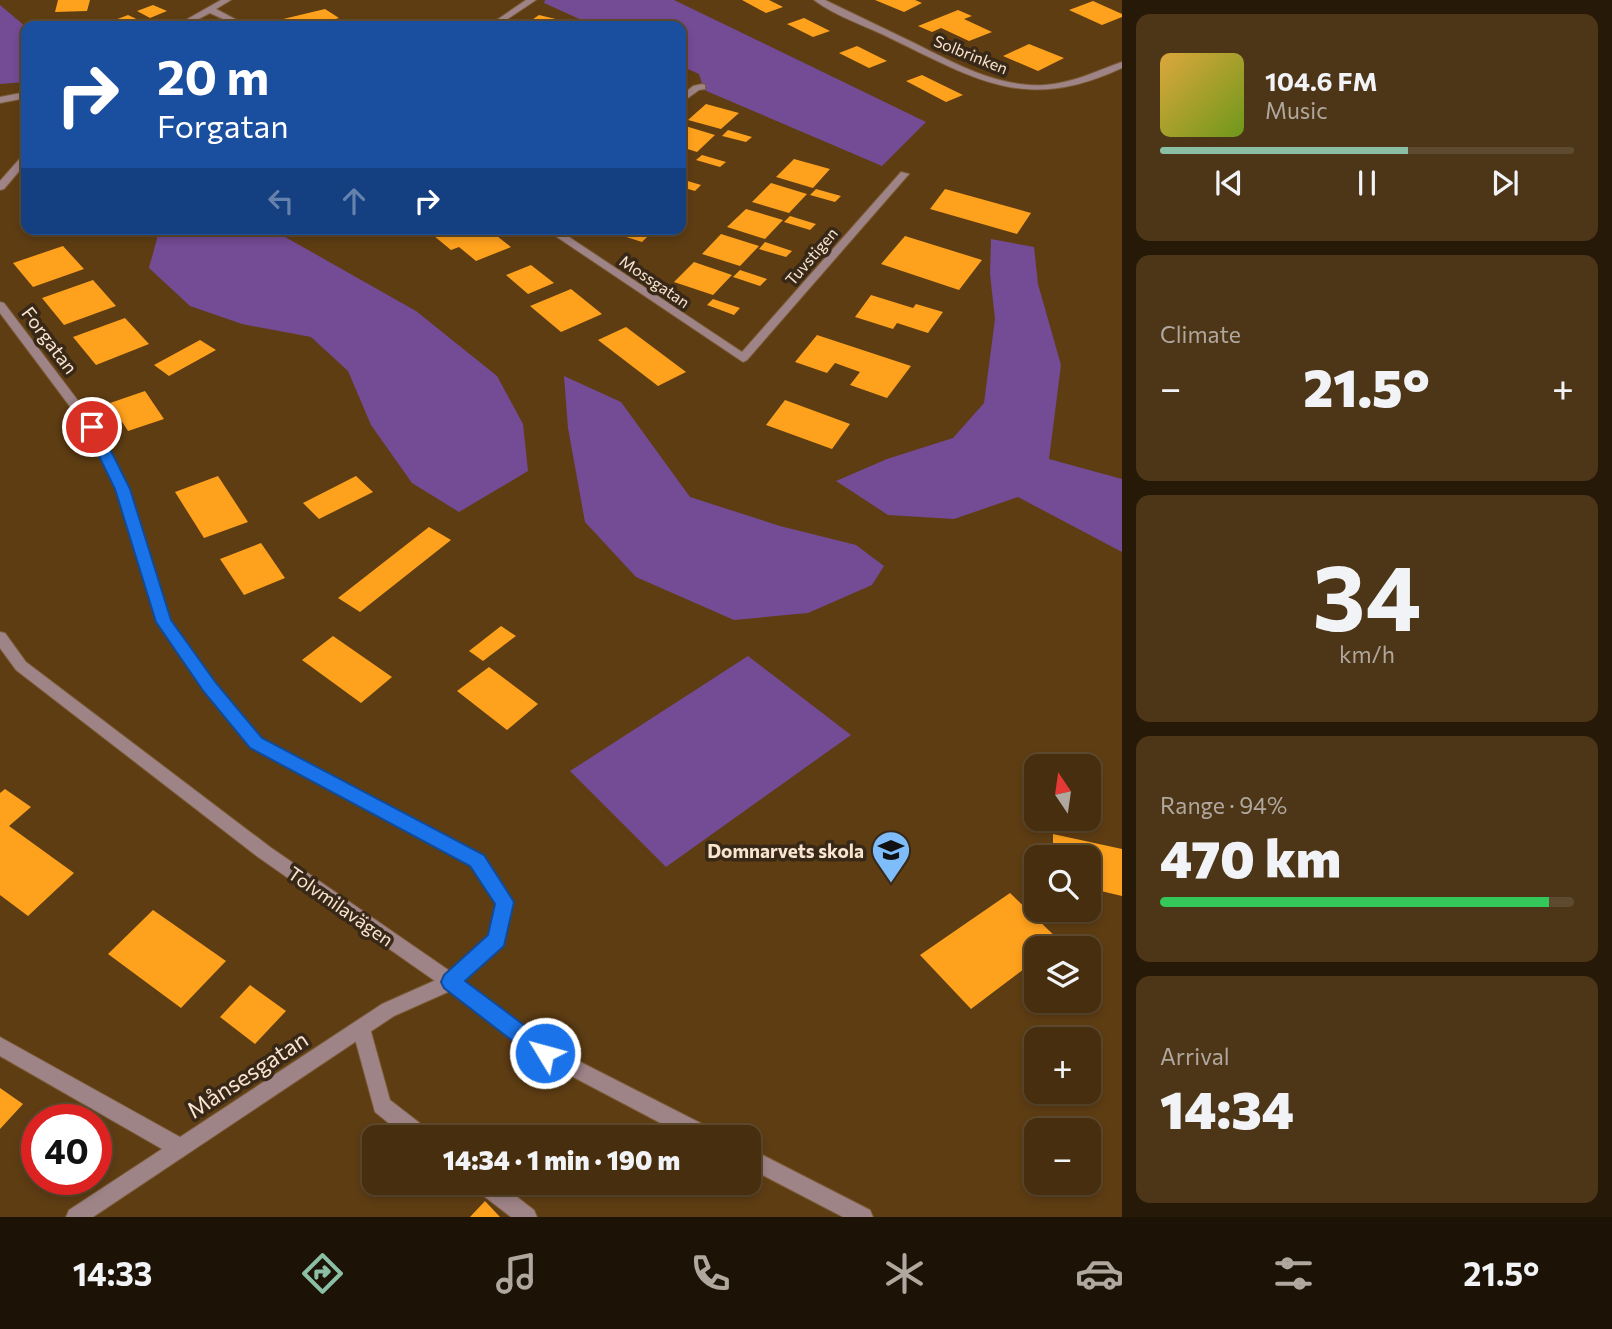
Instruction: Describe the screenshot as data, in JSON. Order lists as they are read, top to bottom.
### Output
{
  "streets": {
    "street": [
      "Solbrinken",
      "Tuvstigen",
      "Mossgatan",
      "Forgatan",
      "Tolvmilavägen",
      "Månsesgatan"
    ]
  },
  "crossings": [
    ["Tuvstigen", "Mossgatan"],
    ["Forgatan", "Tolvmilavägen"],
    ["Forgatan", "Månsesgatan"],
    ["Tolvmilavägen", "Månsesgatan"]
  ],
  "places": {
    "school or university": ["Domnarvets skola"]
  },
  "north": "top",
  "page": {
    "turn": ["20 m", "Forgatan"],
    "song": ["104.6 FM", "Music"],
    "tile": [
      "Climate",
      ["34", "km/h"],
      ["Range · 94%", "470 km"],
      ["Arrival", "14:34"]
    ],
    "heat": ["−", "21.5°", "+"],
    "map_buttons": ["+", "−"],
    "limit": "40",
    "trip": "14:34 · 1 min · 190 m",
    "tabs": ["14:33", "21.5°"]
  }
}
